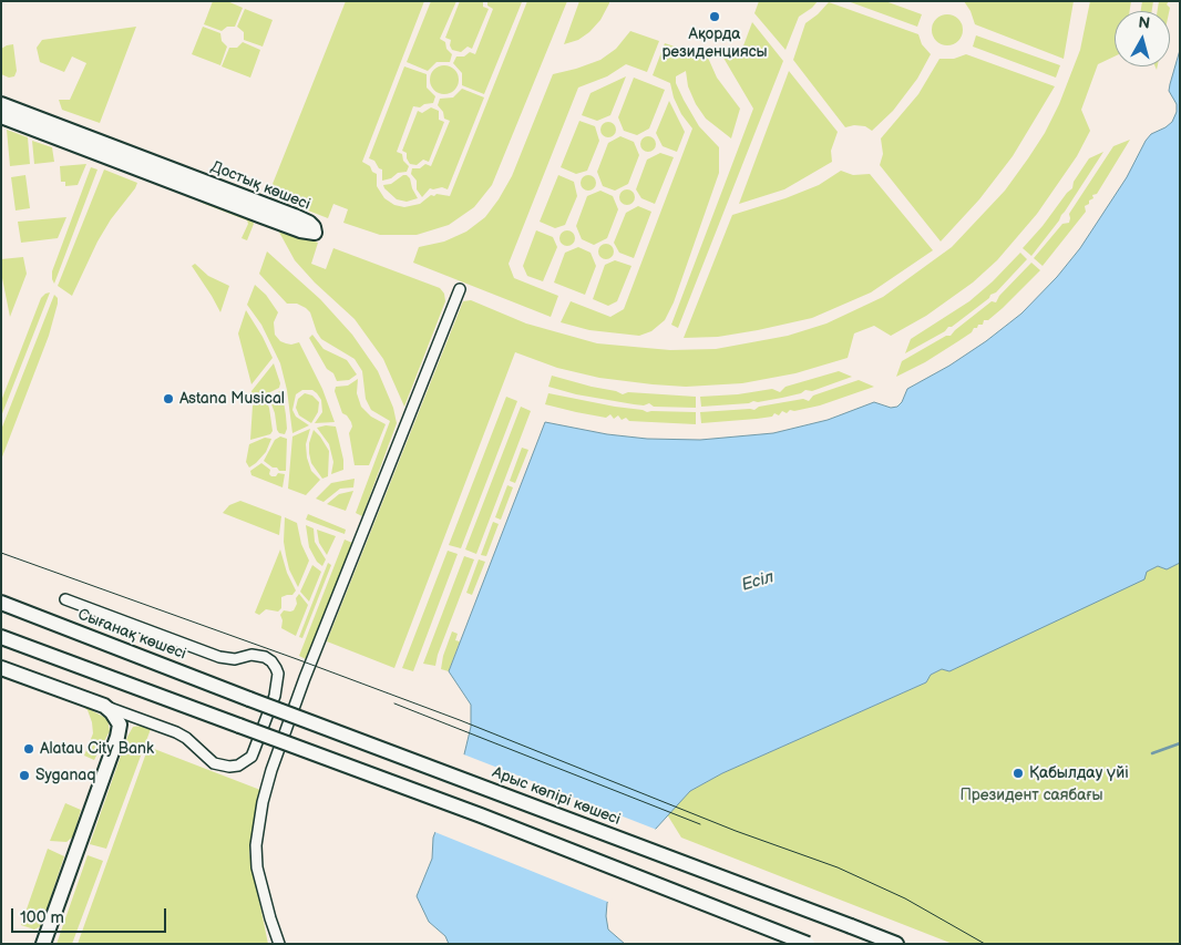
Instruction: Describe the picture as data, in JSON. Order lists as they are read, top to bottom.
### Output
{
  "streets": {
    "main road": ["Достық көшесі", "Сығанақ көшесі", "Арыс көпірі көшесі"]
  },
  "crossings": [
    ["Сығанақ көшесі", "Арыс көпірі көшесі"]
  ],
  "water": ["Есіл"],
  "parks": ["Президент саябағы"],
  "places": [
    "Ақорда резиденциясы",
    "Astana Musical",
    "Alatau City Bank",
    "Қабылдау үйі",
    "Syganaq"
  ],
  "scale_bar": "100 m",
  "north": "top"
}
